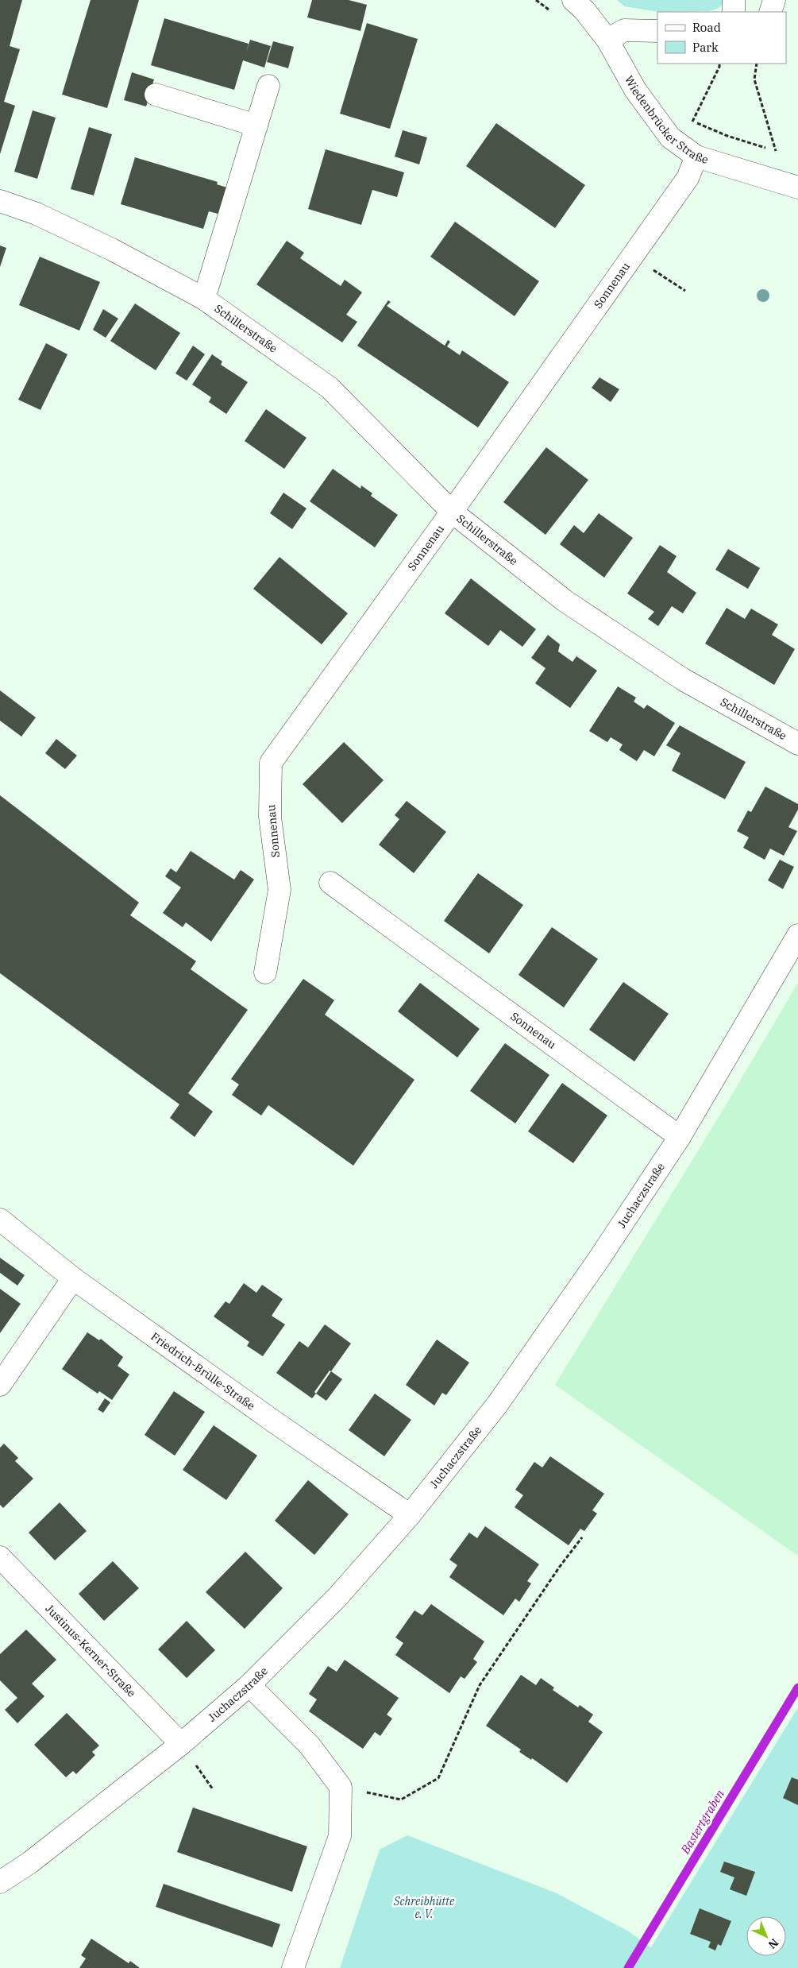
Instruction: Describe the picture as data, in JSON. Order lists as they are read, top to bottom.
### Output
{
  "streets": {
    "street": [
      "Wiedenbrücker Straße",
      "Sonnenau",
      "Schillerstraße",
      "Juchaczstraße",
      "Friedrich-Brülle-Straße",
      "Justinus-Kerner-Straße"
    ]
  },
  "crossings": [
    ["Wiedenbrücker Straße", "Sonnenau"],
    ["Sonnenau", "Schillerstraße"],
    ["Sonnenau", "Juchaczstraße"],
    ["Juchaczstraße", "Friedrich-Brülle-Straße"],
    ["Juchaczstraße", "Justinus-Kerner-Straße"]
  ],
  "water": ["Bastertgraben"],
  "parks": ["Schreibhütte e. V."],
  "legend": ["Road", "Park"],
  "north": "bottom right"
}
